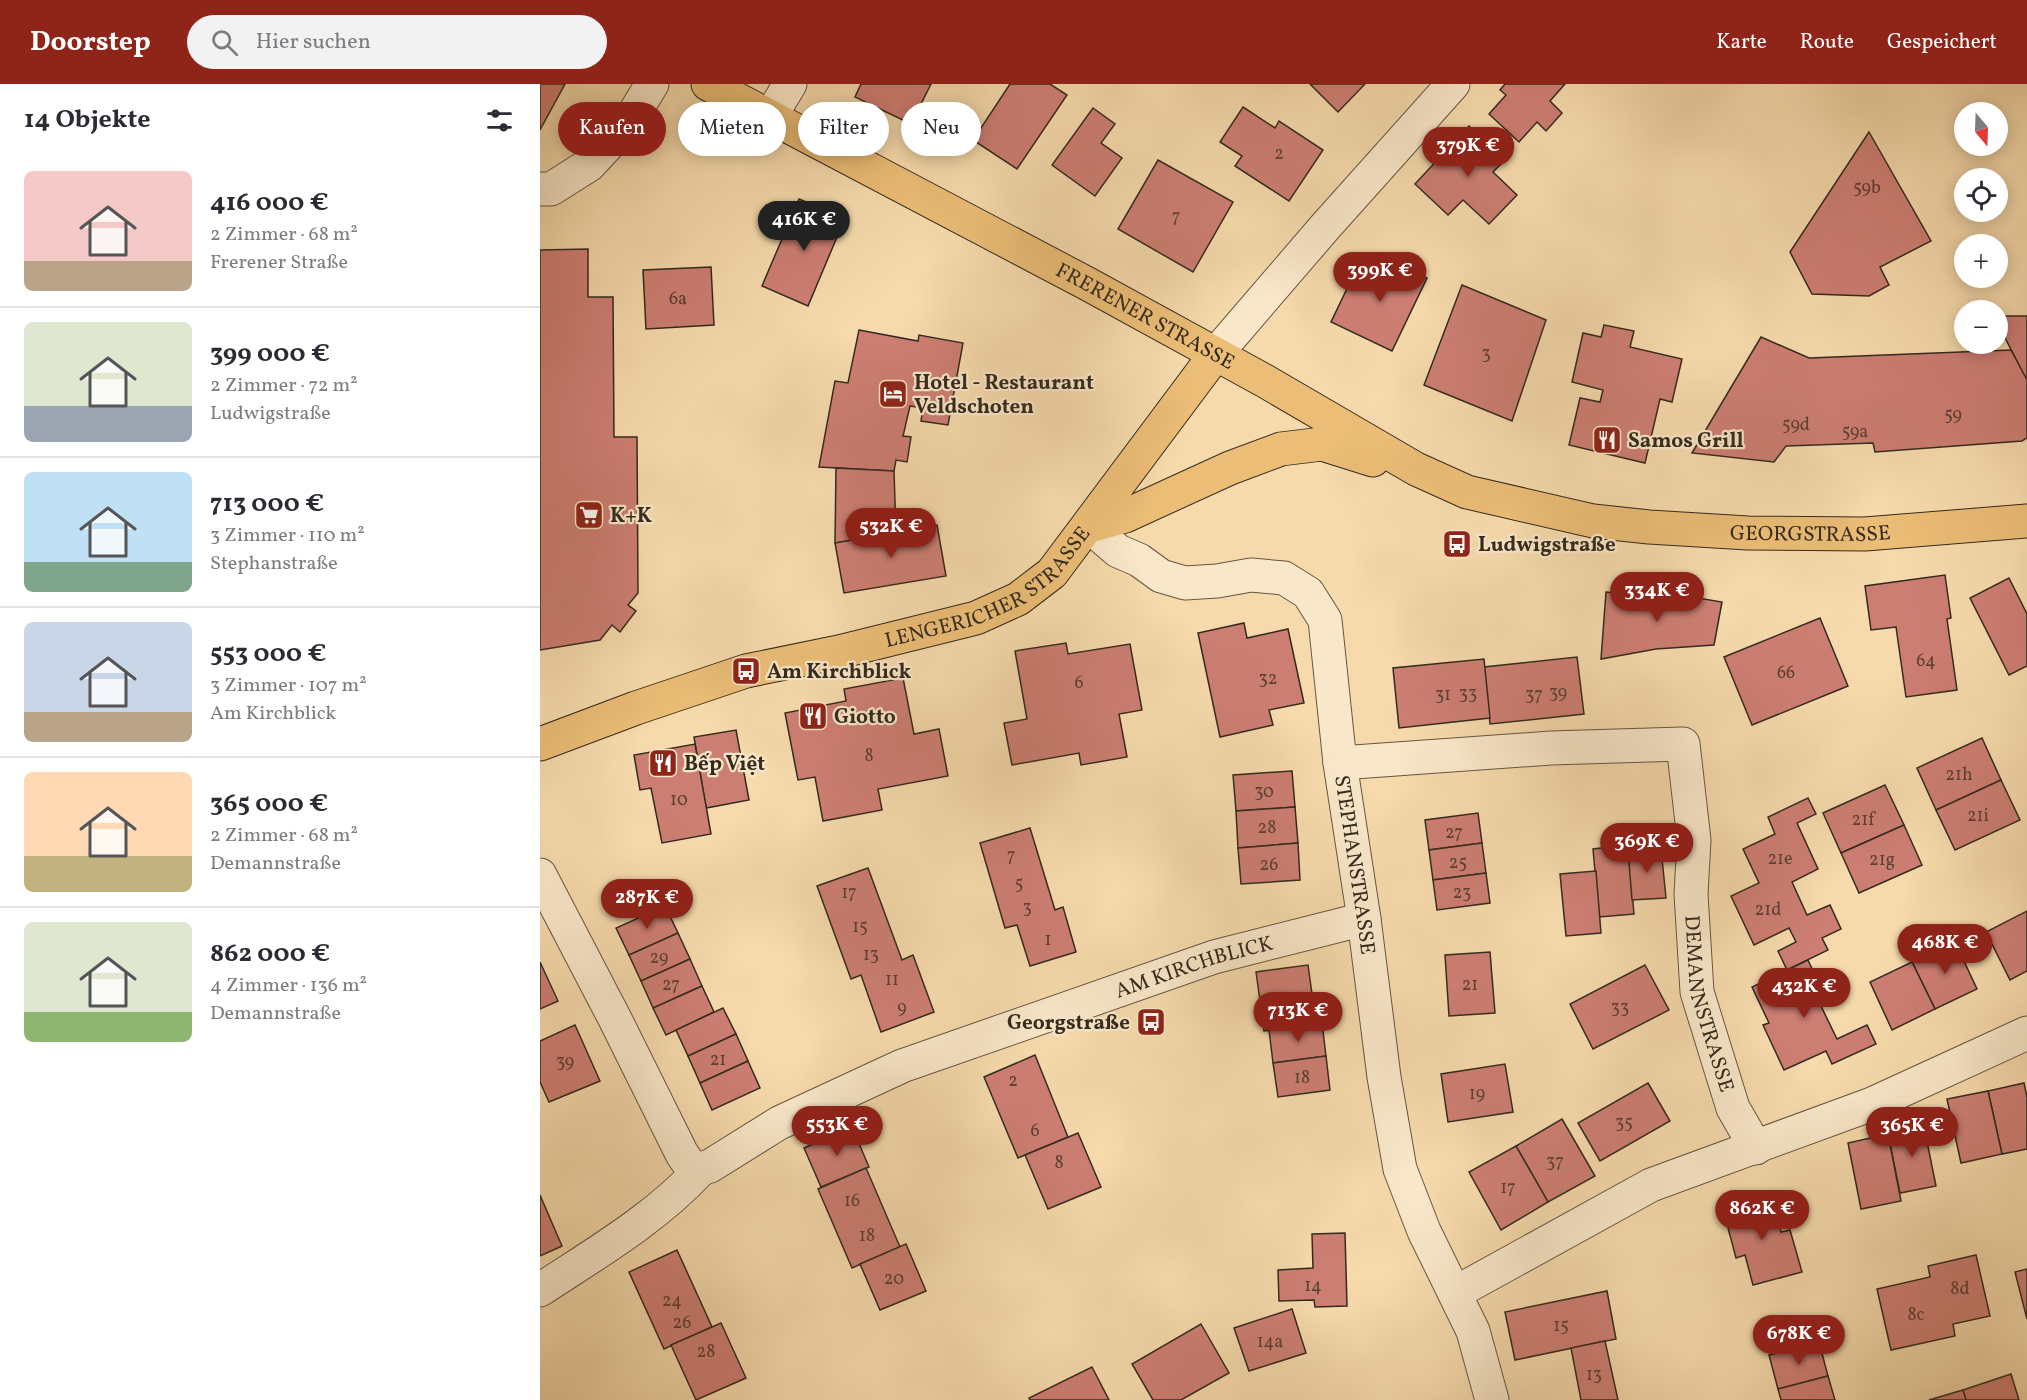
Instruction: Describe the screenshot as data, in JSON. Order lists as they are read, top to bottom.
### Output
{
  "streets": {
    "main road": ["FRERENER STRASSE", "GEORGSTRASSE", "LENGERICHER STRASSE"],
    "street": ["STEPHANSTRASSE", "AM KIRCHBLICK", "DEMANNSTRASSE"]
  },
  "crossings": [
    ["FRERENER STRASSE", "GEORGSTRASSE"],
    ["FRERENER STRASSE", "LENGERICHER STRASSE"],
    ["LENGERICHER STRASSE", "STEPHANSTRASSE"],
    ["STEPHANSTRASSE", "AM KIRCHBLICK"],
    ["STEPHANSTRASSE", "DEMANNSTRASSE"]
  ],
  "places": {
    "hotel": ["Hotel - Restaurant Veldschoten"],
    "restaurant": ["Samos Grill", "Giotto", "Bếp Việt"],
    "supermarket": ["K+K"],
    "bus stop": ["Ludwigstraße", "Am Kirchblick", "Georgstraße"]
  },
  "house_numbers": [
    "2",
    "59b",
    "7",
    "6a",
    "3",
    "59",
    "59d",
    "59a",
    "64",
    "66",
    "32",
    "6",
    "39",
    "33",
    "31",
    "37",
    "8",
    "21h",
    "30",
    "10",
    "21i",
    "21f",
    "28",
    "27",
    "7",
    "21e",
    "21g",
    "25",
    "26",
    "5",
    "17",
    "23",
    "3",
    "21d",
    "15",
    "1",
    "13",
    "29",
    "11",
    "27",
    "21",
    "9",
    "33",
    "21",
    "39",
    "18",
    "2",
    "19",
    "35",
    "6",
    "37",
    "8",
    "17",
    "16",
    "18",
    "20",
    "14",
    "8d",
    "24",
    "8c",
    "26",
    "15",
    "14a",
    "28",
    "13"
  ],
  "north": "bottom",
  "page": {
    "header": "Doorstep",
    "search": "Hier suchen",
    "nav": ["Karte", "Route", "Gespeichert"],
    "heading": "14 Objekte",
    "map_buttons": ["+", "−"],
    "chip": [
      "Kaufen",
      "Mieten",
      "Filter",
      "Neu"
    ],
    "price": [
      "379K €",
      "416K €",
      "399K €",
      "532K €",
      "334K €",
      "369K €",
      "287K €",
      "468K €",
      "432K €",
      "713K €",
      "553K €",
      "365K €",
      "862K €",
      "678K €"
    ],
    "list": [
      {
        "name": "416 000 €",
        "note": "2 Zimmer · 68 m² · Frerener Straße"
      },
      {
        "name": "399 000 €",
        "note": "2 Zimmer · 72 m² · Ludwigstraße"
      },
      {
        "name": "713 000 €",
        "note": "3 Zimmer · 110 m² · Stephanstraße"
      },
      {
        "name": "553 000 €",
        "note": "3 Zimmer · 107 m² · Am Kirchblick"
      },
      {
        "name": "365 000 €",
        "note": "2 Zimmer · 68 m² · Demannstraße"
      },
      {
        "name": "862 000 €",
        "note": "4 Zimmer · 136 m² · Demannstraße"
      }
    ]
  }
}
